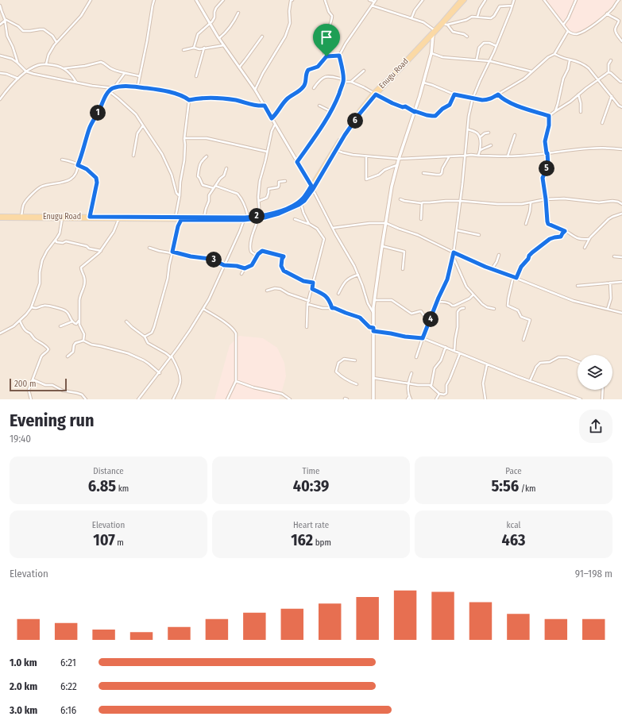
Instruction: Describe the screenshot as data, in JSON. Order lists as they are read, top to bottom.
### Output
{
  "streets": {
    "main road": ["Enugu Road"]
  },
  "scale_bar": "200 m",
  "page": {
    "pins": [
      "1",
      "6",
      "5",
      "2",
      "3",
      "4"
    ],
    "scale": "200 m",
    "heading": ["Evening run", "19:40"],
    "stats": [
      ["Distance", "6.85 km"],
      ["Time", "40:39"],
      ["Pace", "5:56 /km"],
      ["Elevation", "107 m"],
      ["Heart rate", "162 bpm"],
      ["kcal", "463"]
    ],
    "chart": ["Elevation", "91–198 m"],
    "list": [
      {
        "name": "1.0 km",
        "note": "6:21"
      },
      {
        "name": "2.0 km",
        "note": "6:22"
      },
      {
        "name": "3.0 km",
        "note": "6:16"
      }
    ]
  }
}
